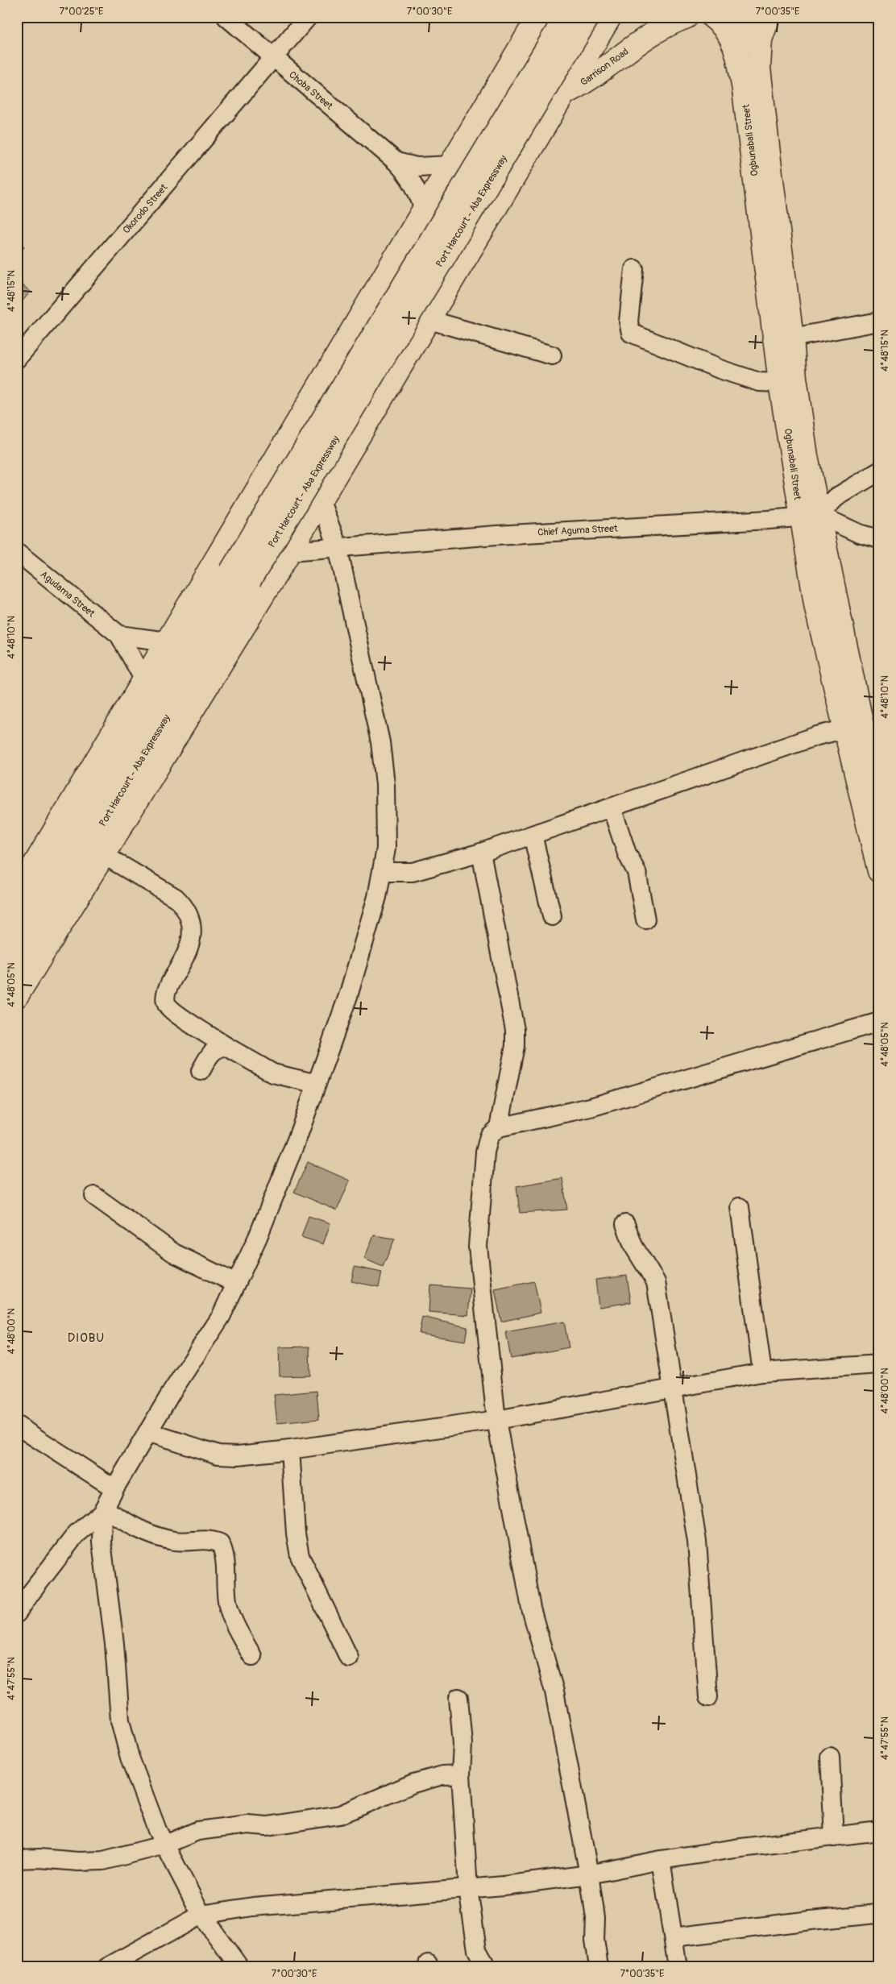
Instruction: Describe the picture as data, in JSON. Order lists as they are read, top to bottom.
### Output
{
  "streets": {
    "main road": ["Garrison Road", "Ogbunabali Street", "Port Harcourt - Aba Expressway"],
    "street": [
      "Choba Street",
      "Okorodo Street",
      "Chief Aguma Street",
      "Agudama Street"
    ]
  },
  "crossings": [
    ["Choba Street", "Okorodo Street"],
    ["Ogbunabali Street", "Chief Aguma Street"]
  ],
  "districts": ["DIOBU"],
  "coordinates": [
    "7°00'25\"E",
    "7°00'30\"E",
    "7°00'35\"E",
    "4°48'15\"N",
    "4°48'10\"N",
    "4°48'05\"N",
    "4°48'00\"N",
    "4°47'55\"N"
  ]
}
